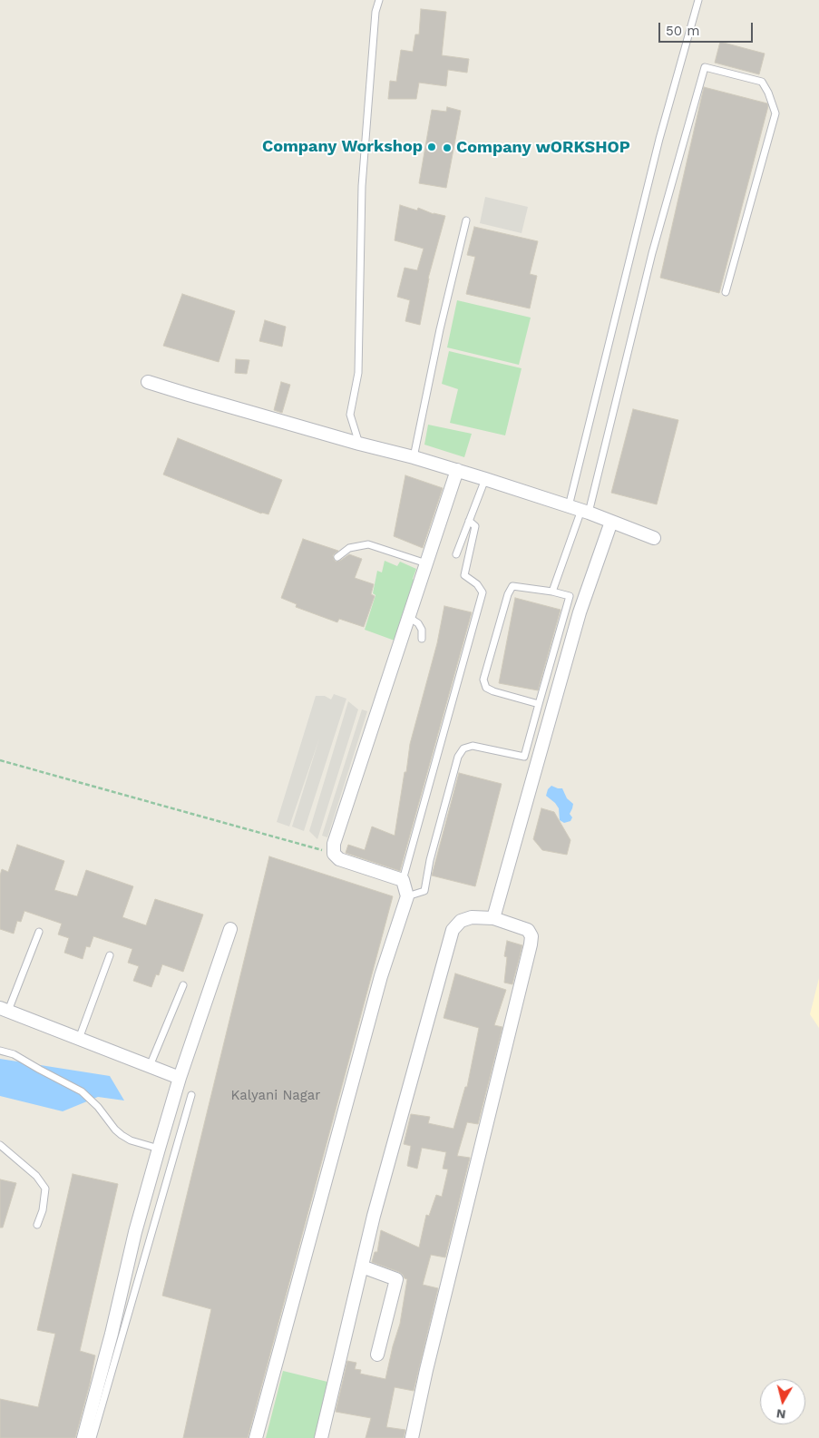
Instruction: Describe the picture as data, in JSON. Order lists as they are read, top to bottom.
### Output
{
  "places": ["Company Workshop", "Company wORKSHOP"],
  "house_numbers": ["Kalyani Nagar"],
  "scale_bar": "50 m",
  "north": "bottom"
}
